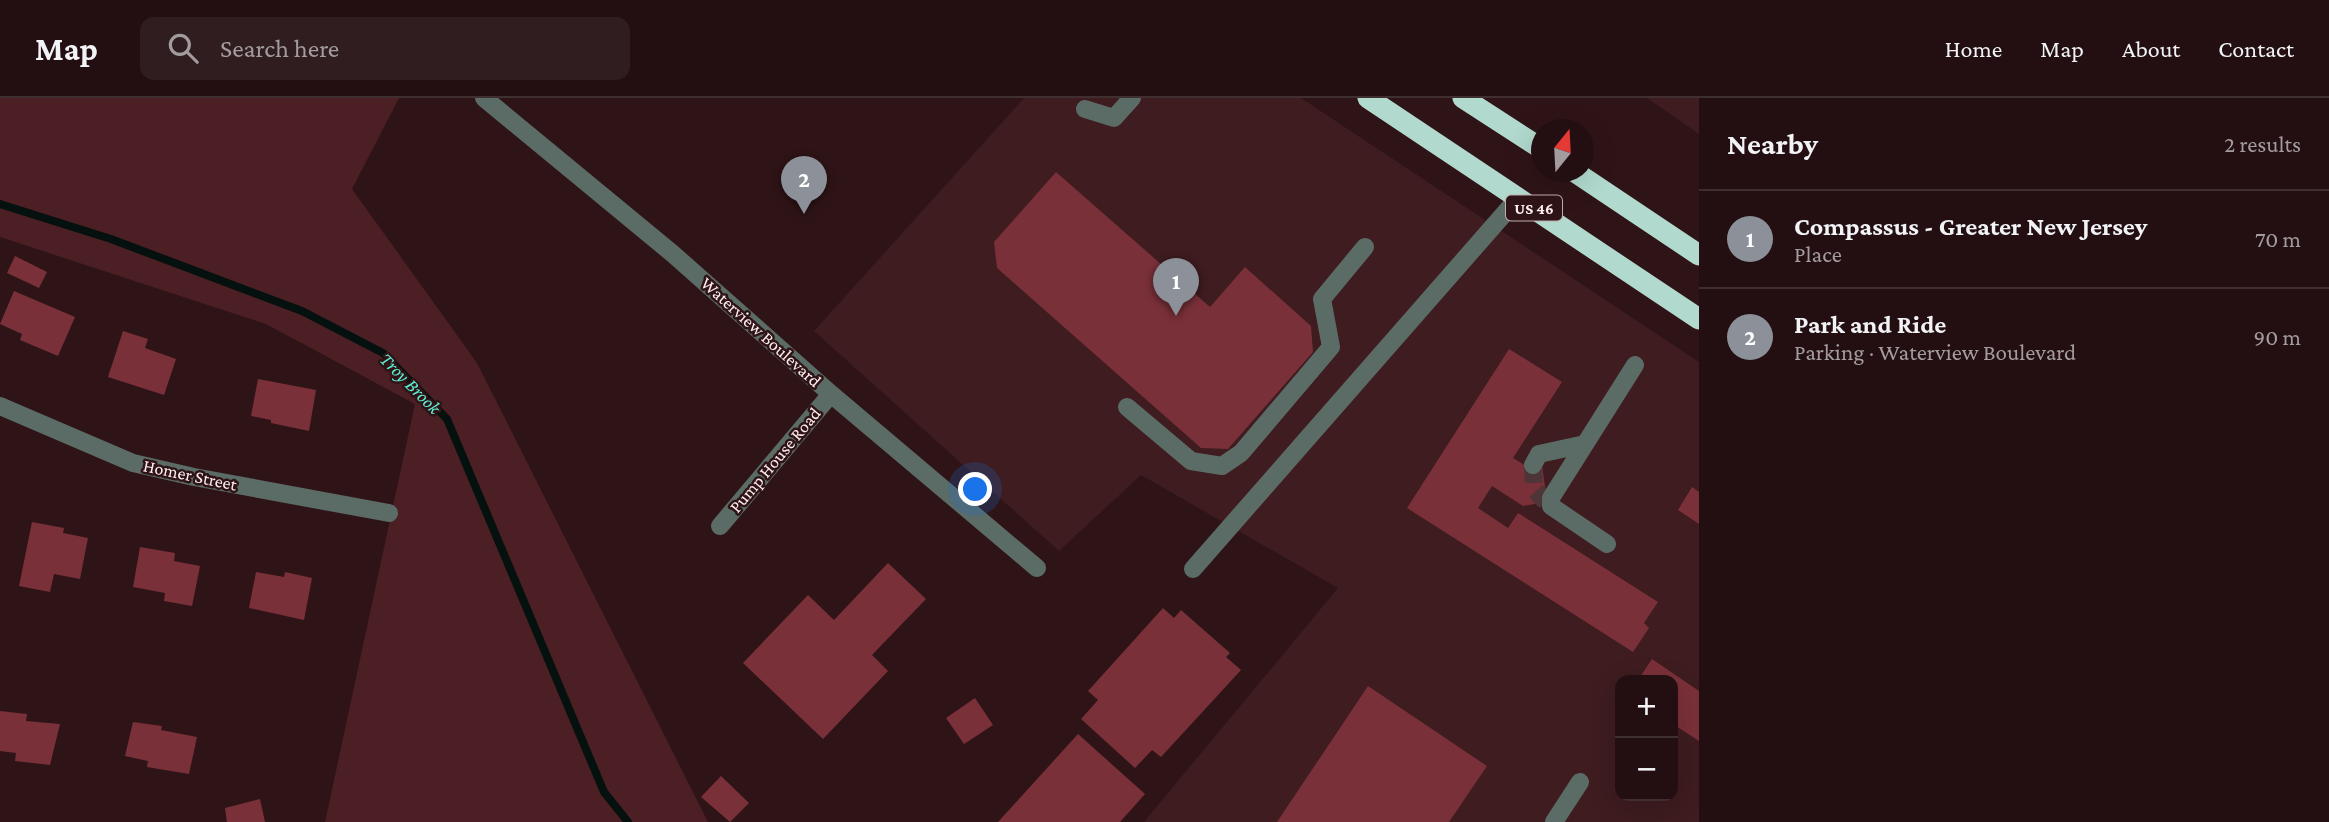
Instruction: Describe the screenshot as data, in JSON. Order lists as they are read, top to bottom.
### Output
{
  "streets": {
    "highway": ["US 46"],
    "street": ["Waterview Boulevard", "Pump House Road", "Homer Street"]
  },
  "crossings": [
    ["Waterview Boulevard", "Pump House Road"]
  ],
  "water": ["Troy Brook"],
  "north": "top",
  "page": {
    "header": "Map",
    "search": "Search here",
    "nav": [
      "Home",
      "Map",
      "About",
      "Contact"
    ],
    "heading": ["Nearby", "2 results"],
    "pins": ["2", "1"],
    "list": [
      {
        "mark": "1",
        "name": "Compassus - Greater New Jersey",
        "note": "Place",
        "value": "70 m"
      },
      {
        "mark": "2",
        "name": "Park and Ride",
        "note": "Parking · Waterview Boulevard",
        "value": "90 m"
      }
    ],
    "map_buttons": ["+", "−"]
  }
}
